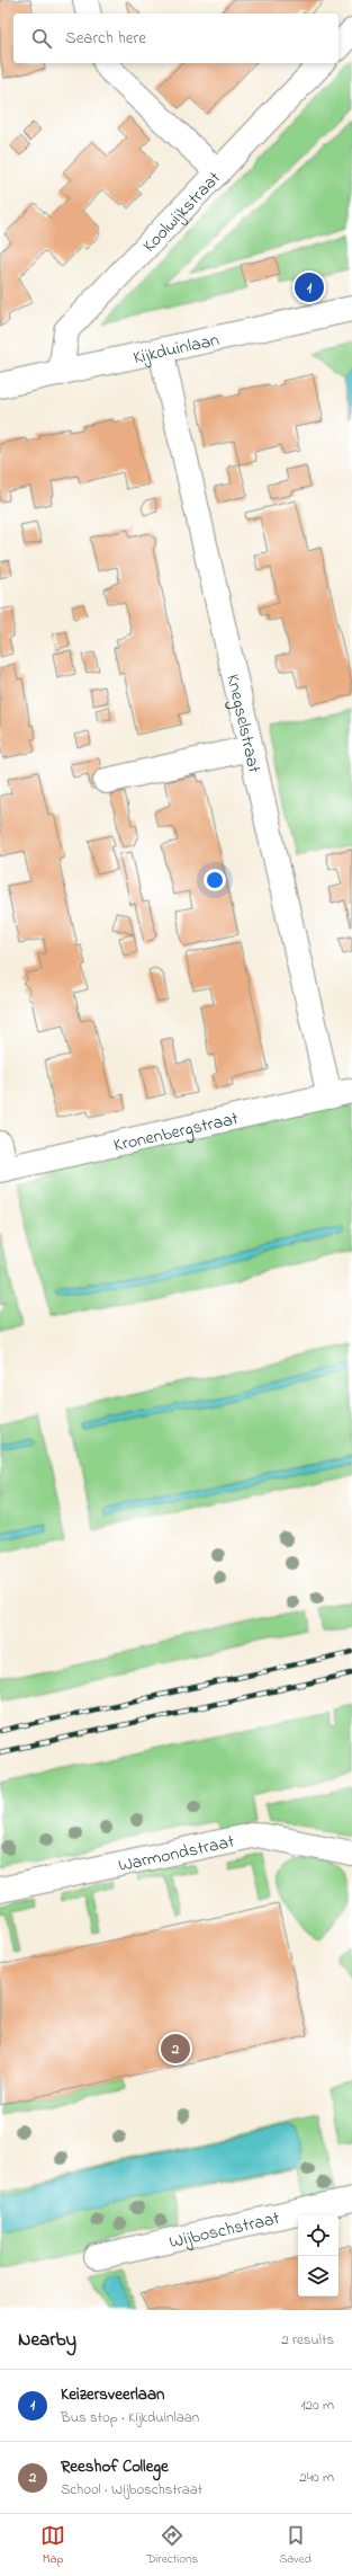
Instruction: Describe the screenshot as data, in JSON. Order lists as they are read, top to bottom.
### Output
{
  "streets": {
    "street": [
      "Koolwijkstraat",
      "Kijkduinlaan",
      "Knegselstraat",
      "Kronenbergstraat",
      "Warmondstraat",
      "Wijboschstraat"
    ]
  },
  "crossings": [
    ["Koolwijkstraat", "Kijkduinlaan"],
    ["Kijkduinlaan", "Knegselstraat"],
    ["Knegselstraat", "Kronenbergstraat"]
  ],
  "page": {
    "search": "Search here",
    "pins": ["1", "2"],
    "heading": ["Nearby", "2 results"],
    "list": [
      {
        "mark": "1",
        "name": "Keizersveerlaan",
        "note": "Bus stop · Kijkduinlaan",
        "value": "120 m"
      },
      {
        "mark": "2",
        "name": "Reeshof College",
        "note": "School · Wijboschstraat",
        "value": "240 m"
      }
    ],
    "nav": ["Map", "Directions", "Saved"]
  }
}
